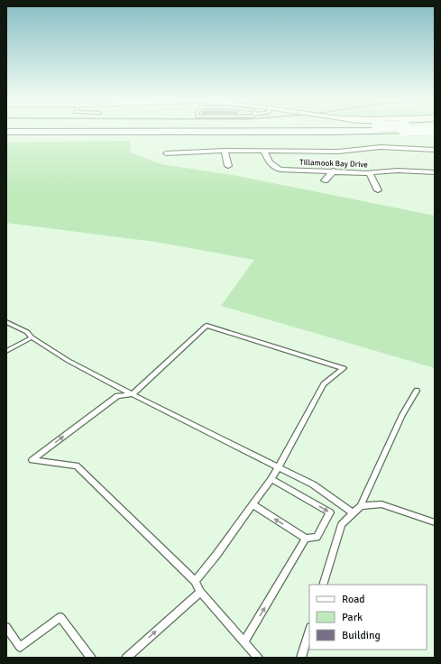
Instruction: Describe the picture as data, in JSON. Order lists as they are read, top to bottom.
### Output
{
  "streets": {
    "street": ["Tillamook Bay Drive"]
  },
  "legend": ["Road", "Park", "Building"]
}
